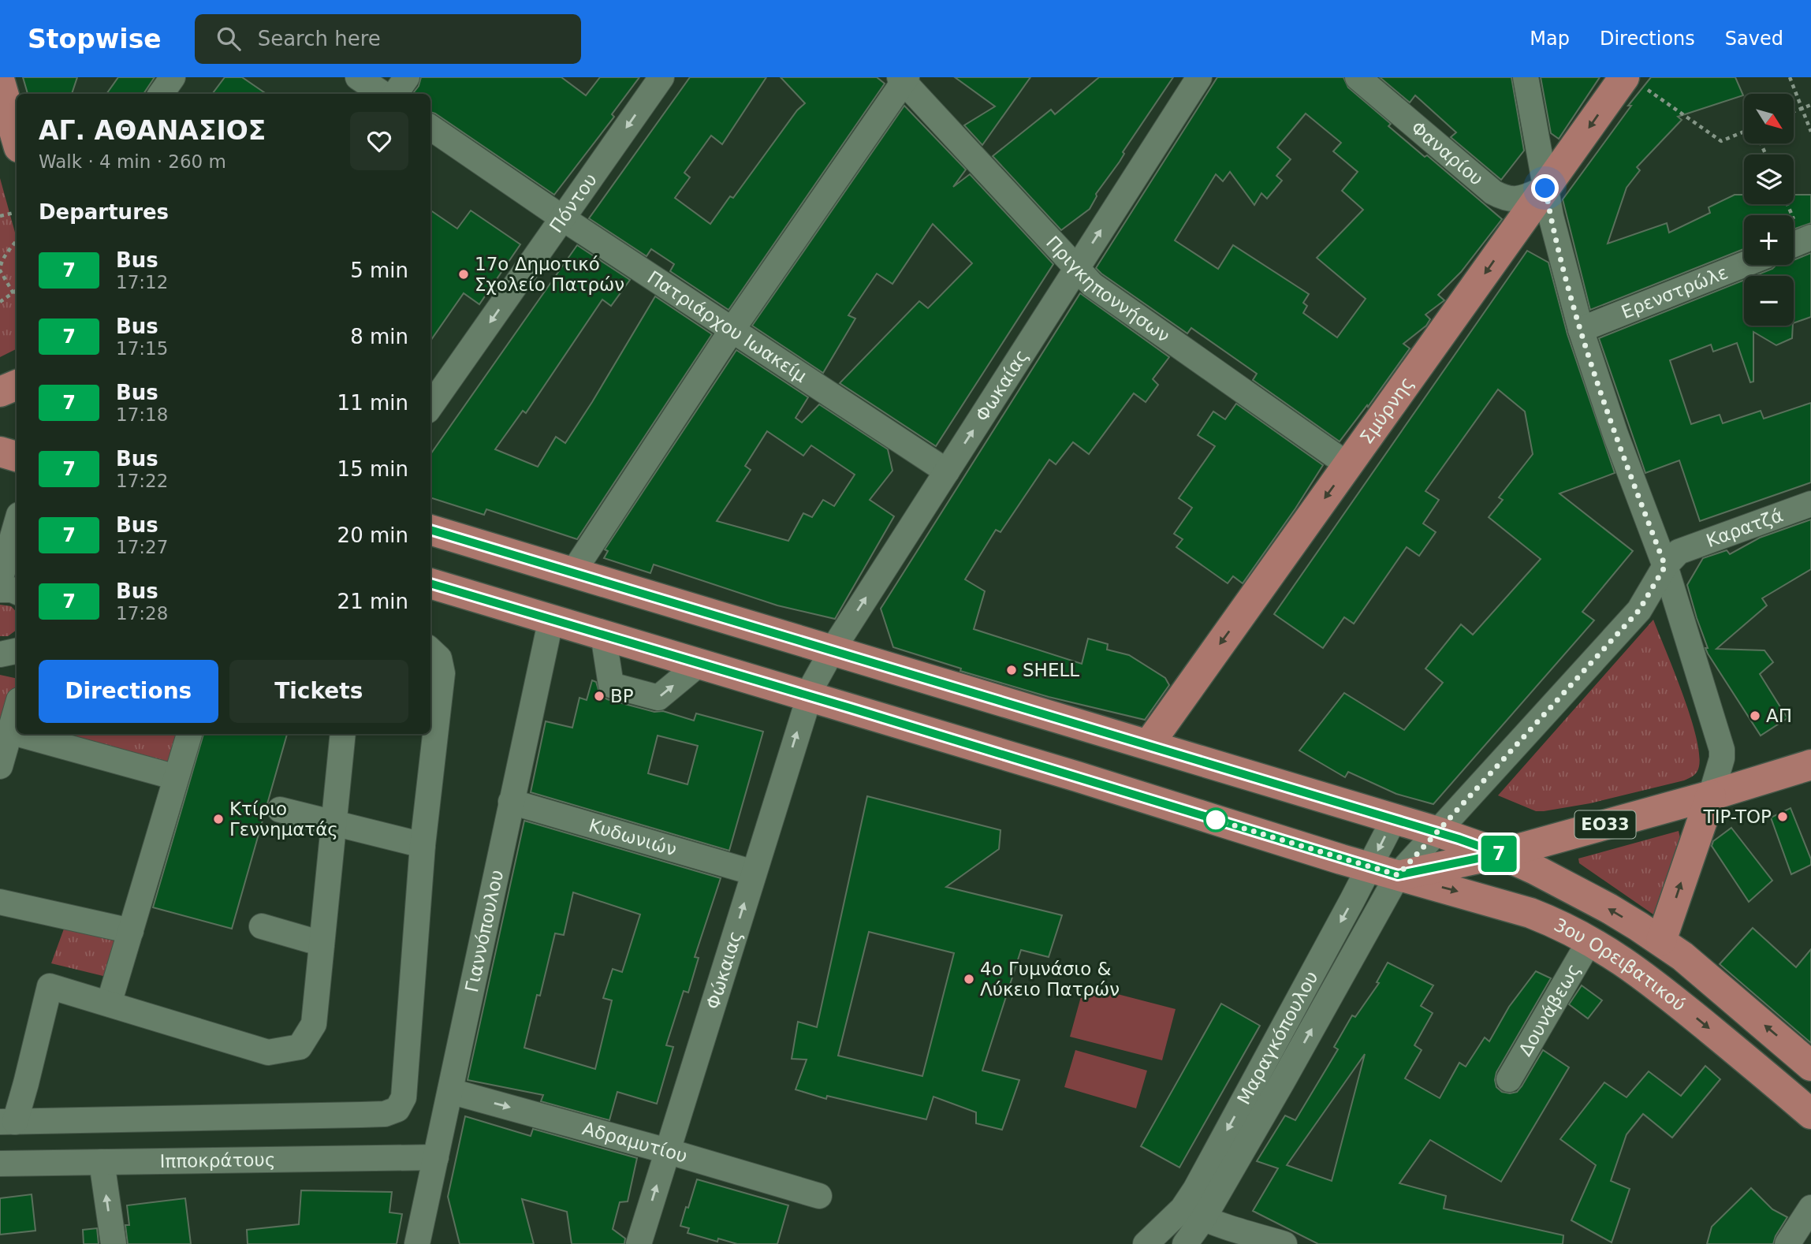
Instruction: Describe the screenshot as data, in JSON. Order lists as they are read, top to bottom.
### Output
{
  "streets": {
    "main road": ["Σμύρνης", "ΕΟ33", "3ου Ορειβατικού"],
    "street": [
      "Φαναρίου",
      "Πόντου",
      "Πριγκηποννήσων",
      "Ερενστρώλε",
      "Πατριάρχου Ιωακείμ",
      "Φωκαίας",
      "Καρατζά",
      "Κυδωνιών",
      "Γιαννόπουλου",
      "Φώκαιας",
      "Δουνάβεως",
      "Μαραγκόπουλου",
      "Αδραμυτίου",
      "Ιπποκράτους"
    ]
  },
  "crossings": [
    ["Φαναρίου", "Σμύρνης"],
    ["Πόντου", "Πατριάρχου Ιωακείμ"],
    ["Πριγκηποννήσων", "Φωκαίας"],
    ["Πριγκηποννήσων", "Σμύρνης"],
    ["Πατριάρχου Ιωακείμ", "Φωκαίας"],
    ["Φωκαίας", "ΕΟ33"],
    ["Φωκαίας", "Φώκαιας"],
    ["Καρατζά", "Μαραγκόπουλου"],
    ["ΕΟ33", "Γιαννόπουλου"],
    ["ΕΟ33", "3ου Ορειβατικού"],
    ["ΕΟ33", "Φώκαιας"],
    ["ΕΟ33", "Μαραγκόπουλου"],
    ["Κυδωνιών", "Γιαννόπουλου"],
    ["Κυδωνιών", "Φώκαιας"],
    ["Γιαννόπουλου", "Αδραμυτίου"],
    ["Γιαννόπουλου", "Ιπποκράτους"],
    ["3ου Ορειβατικού", "Δουνάβεως"],
    ["3ου Ορειβατικού", "Μαραγκόπουλου"],
    ["Φώκαιας", "Αδραμυτίου"]
  ],
  "one_way": [
    "Φωκαίας",
    "Σμύρνης",
    "Φώκαιας",
    "Αδραμυτίου"
  ],
  "places": [
    "17ο Δημοτικό Σχολείο Πατρών",
    "SHELL",
    "BP",
    "ΑΠ",
    "TIP-TOP",
    "Κτίριο Γεννηματάς",
    "4ο Γυμνάσιο & Λύκειο Πατρών"
  ],
  "lines": ["bus line 7"],
  "north": "bottom right",
  "page": {
    "header": "Stopwise",
    "search": "Search here",
    "nav": ["Map", "Directions", "Saved"],
    "on_map": "7",
    "map_buttons": ["+", "−"],
    "heading": [
      ["ΑΓ. ΑΘΑΝΑΣΙΟΣ", "Walk · 4 min · 260 m"],
      "Departures"
    ],
    "list": [
      {
        "mark": "7",
        "name": "Bus",
        "note": "17:12",
        "value": "5 min"
      },
      {
        "mark": "7",
        "name": "Bus",
        "note": "17:15",
        "value": "8 min"
      },
      {
        "mark": "7",
        "name": "Bus",
        "note": "17:18",
        "value": "11 min"
      },
      {
        "mark": "7",
        "name": "Bus",
        "note": "17:22",
        "value": "15 min"
      },
      {
        "mark": "7",
        "name": "Bus",
        "note": "17:27",
        "value": "20 min"
      },
      {
        "mark": "7",
        "name": "Bus",
        "note": "17:28",
        "value": "21 min"
      }
    ],
    "buttons": ["Directions", "Tickets"]
  }
}
